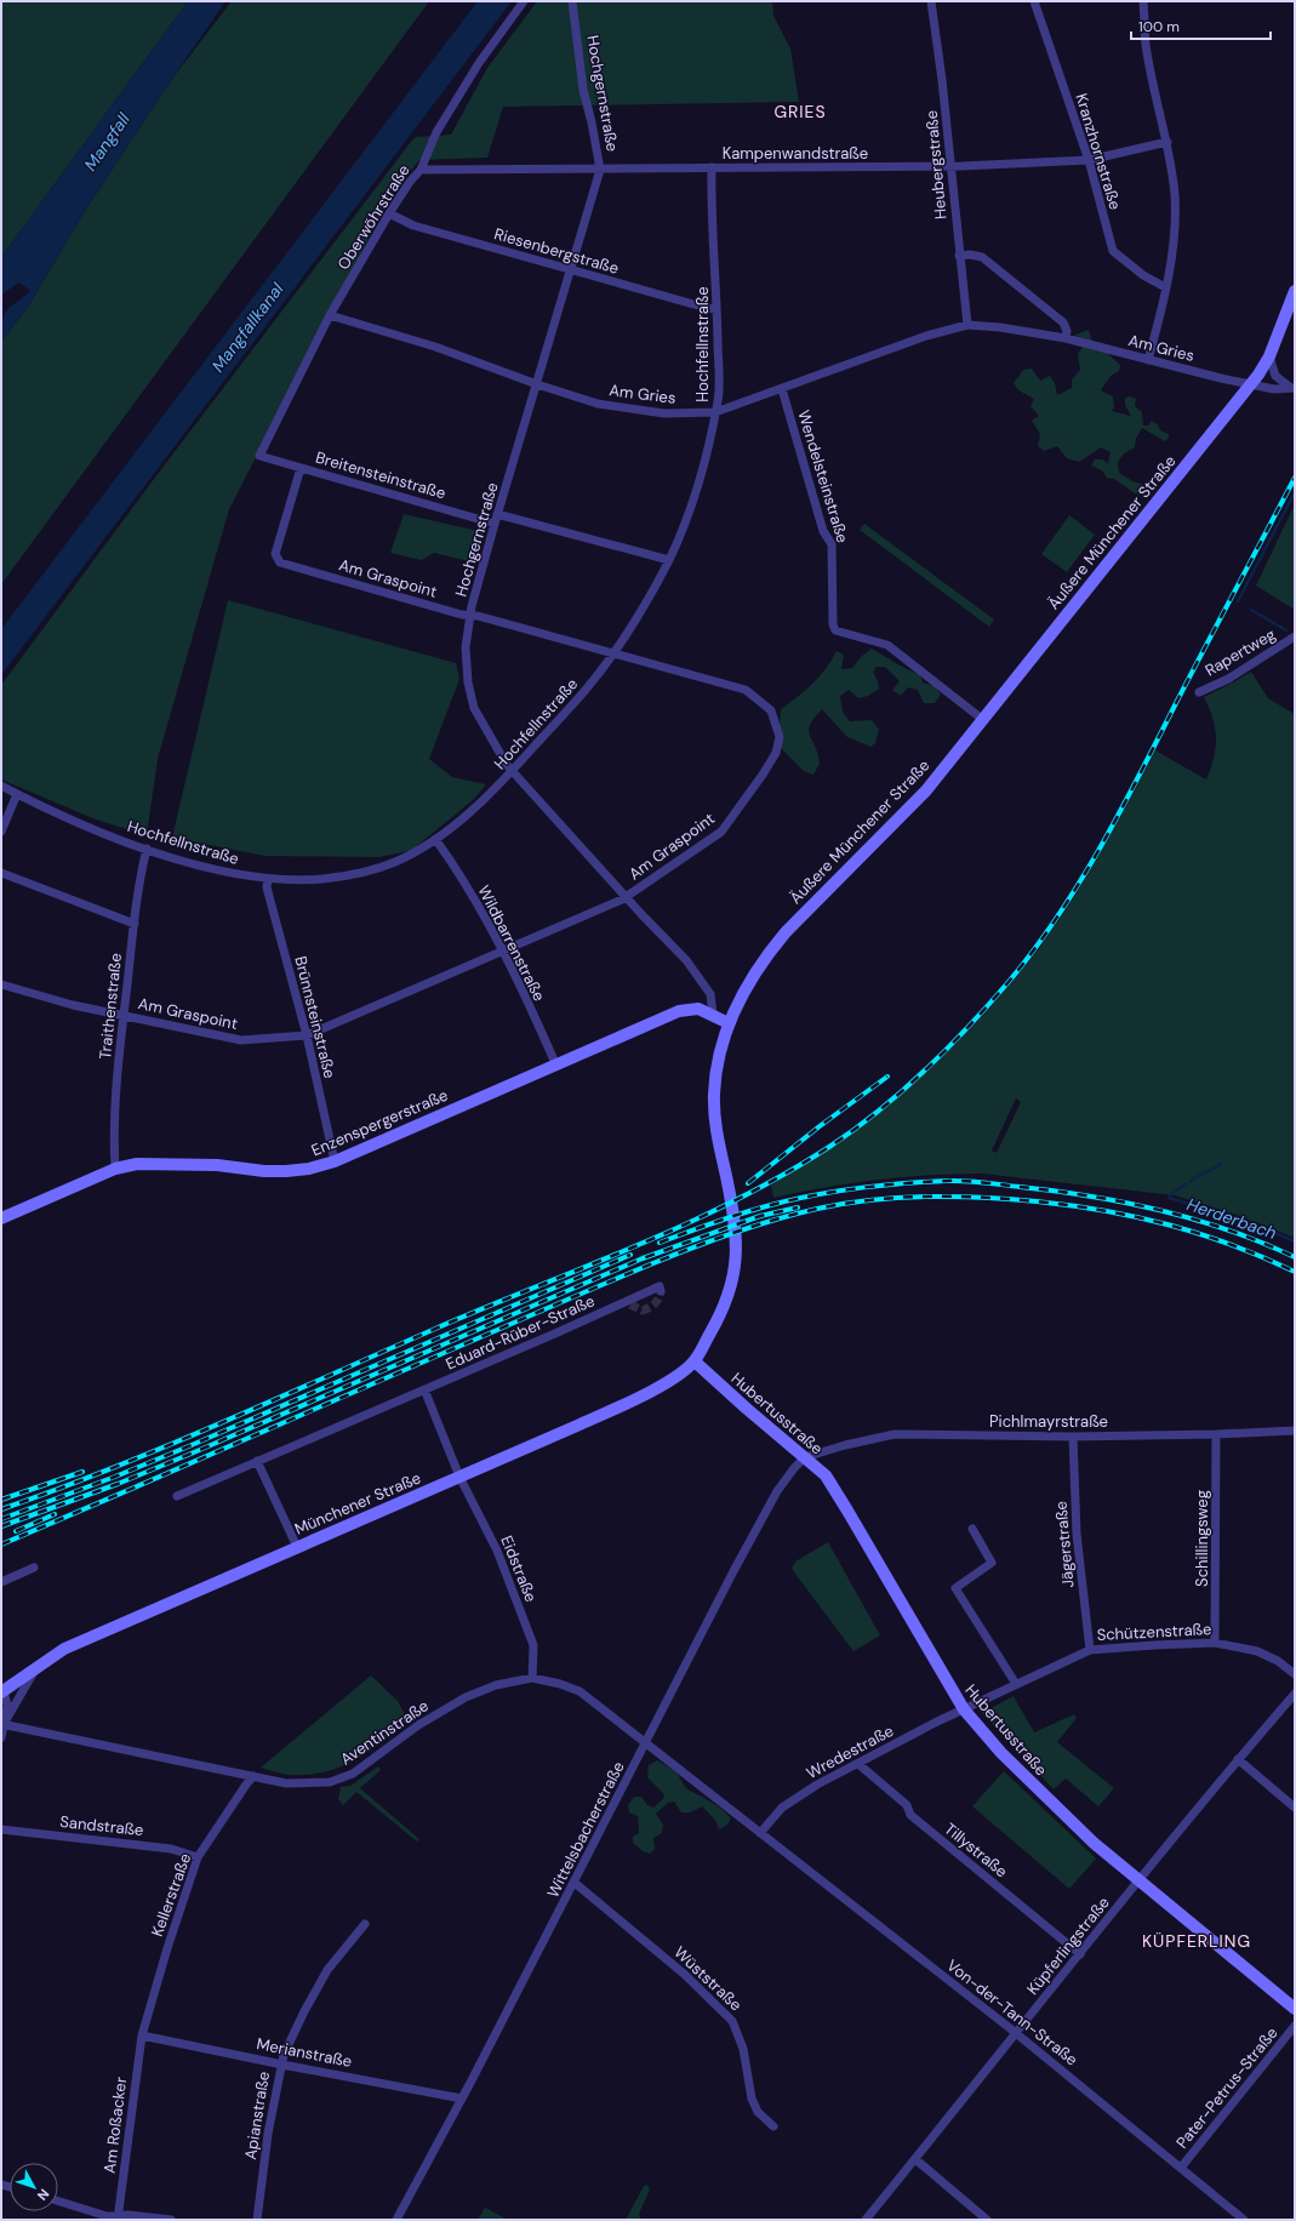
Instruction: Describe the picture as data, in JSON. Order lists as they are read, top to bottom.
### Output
{
  "streets": {
    "main road": [
      "Äußere Münchener Straße",
      "Enzenspergerstraße",
      "Hubertusstraße",
      "Münchener Straße"
    ],
    "street": [
      "Hochgernstraße",
      "Kranzhornstraße",
      "Kampenwandstraße",
      "Heubergstraße",
      "Oberwöhrstraße",
      "Riesenbergstraße",
      "Hochfellnstraße",
      "Am Gries",
      "Breitensteinstraße",
      "Wendelsteinstraße",
      "Am Graspoint",
      "Rapertweg",
      "Wildbarrenstraße",
      "Traithenstraße",
      "Brünnsteinstraße",
      "Eduard-Rüber-Straße",
      "Pichlmayrstraße",
      "Schillingsweg",
      "Jägerstraße",
      "Eidstraße",
      "Schützenstraße",
      "Aventinstraße",
      "Wredestraße",
      "Sandstraße",
      "Wittelsbacherstraße",
      "Tillystraße",
      "Kellerstraße",
      "Küpferlingstraße",
      "Wüststraße",
      "Von-der-Tann-Straße",
      "Merianstraße",
      "Pater-Petrus-Straße",
      "Apianstraße",
      "Am Roßacker"
    ]
  },
  "crossings": [
    ["Hochgernstraße", "Kampenwandstraße"],
    ["Hochgernstraße", "Riesenbergstraße"],
    ["Hochgernstraße", "Hochfellnstraße"],
    ["Hochgernstraße", "Am Gries"],
    ["Hochgernstraße", "Breitensteinstraße"],
    ["Hochgernstraße", "Am Graspoint"],
    ["Hochgernstraße", "Enzenspergerstraße"],
    ["Kranzhornstraße", "Kampenwandstraße"],
    ["Kampenwandstraße", "Heubergstraße"],
    ["Kampenwandstraße", "Oberwöhrstraße"],
    ["Kampenwandstraße", "Hochfellnstraße"],
    ["Heubergstraße", "Am Gries"],
    ["Oberwöhrstraße", "Riesenbergstraße"],
    ["Oberwöhrstraße", "Am Gries"],
    ["Oberwöhrstraße", "Breitensteinstraße"],
    ["Riesenbergstraße", "Hochfellnstraße"],
    ["Hochfellnstraße", "Am Gries"],
    ["Hochfellnstraße", "Am Graspoint"],
    ["Hochfellnstraße", "Wildbarrenstraße"],
    ["Hochfellnstraße", "Traithenstraße"],
    ["Hochfellnstraße", "Brünnsteinstraße"],
    ["Am Gries", "Wendelsteinstraße"],
    ["Am Gries", "Äußere Münchener Straße"],
    ["Breitensteinstraße", "Am Graspoint"],
    ["Wendelsteinstraße", "Äußere Münchener Straße"],
    ["Äußere Münchener Straße", "Enzenspergerstraße"],
    ["Äußere Münchener Straße", "Hubertusstraße"],
    ["Äußere Münchener Straße", "Münchener Straße"],
    ["Am Graspoint", "Wildbarrenstraße"],
    ["Am Graspoint", "Traithenstraße"],
    ["Am Graspoint", "Brünnsteinstraße"],
    ["Wildbarrenstraße", "Enzenspergerstraße"],
    ["Traithenstraße", "Enzenspergerstraße"],
    ["Brünnsteinstraße", "Enzenspergerstraße"],
    ["Hubertusstraße", "Pichlmayrstraße"],
    ["Hubertusstraße", "Münchener Straße"],
    ["Hubertusstraße", "Schützenstraße"],
    ["Hubertusstraße", "Wredestraße"],
    ["Hubertusstraße", "Wittelsbacherstraße"],
    ["Hubertusstraße", "Küpferlingstraße"],
    ["Pichlmayrstraße", "Schillingsweg"],
    ["Pichlmayrstraße", "Jägerstraße"],
    ["Pichlmayrstraße", "Wittelsbacherstraße"],
    ["Münchener Straße", "Eidstraße"],
    ["Münchener Straße", "Aventinstraße"],
    ["Schillingsweg", "Schützenstraße"],
    ["Jägerstraße", "Schützenstraße"],
    ["Eidstraße", "Aventinstraße"],
    ["Schützenstraße", "Wredestraße"],
    ["Aventinstraße", "Wittelsbacherstraße"],
    ["Aventinstraße", "Kellerstraße"],
    ["Aventinstraße", "Von-der-Tann-Straße"],
    ["Wredestraße", "Tillystraße"],
    ["Wredestraße", "Von-der-Tann-Straße"],
    ["Sandstraße", "Kellerstraße"],
    ["Wittelsbacherstraße", "Wüststraße"],
    ["Wittelsbacherstraße", "Von-der-Tann-Straße"],
    ["Wittelsbacherstraße", "Merianstraße"],
    ["Tillystraße", "Küpferlingstraße"],
    ["Kellerstraße", "Merianstraße"],
    ["Kellerstraße", "Am Roßacker"],
    ["Küpferlingstraße", "Von-der-Tann-Straße"],
    ["Von-der-Tann-Straße", "Pater-Petrus-Straße"],
    ["Merianstraße", "Apianstraße"],
    ["Merianstraße", "Am Roßacker"]
  ],
  "districts": ["GRIES", "KÜPFERLING"],
  "water": ["Mangfall", "Mangfallkanal", "Herderbach"],
  "scale_bar": "100 m",
  "north": "bottom right"
}
